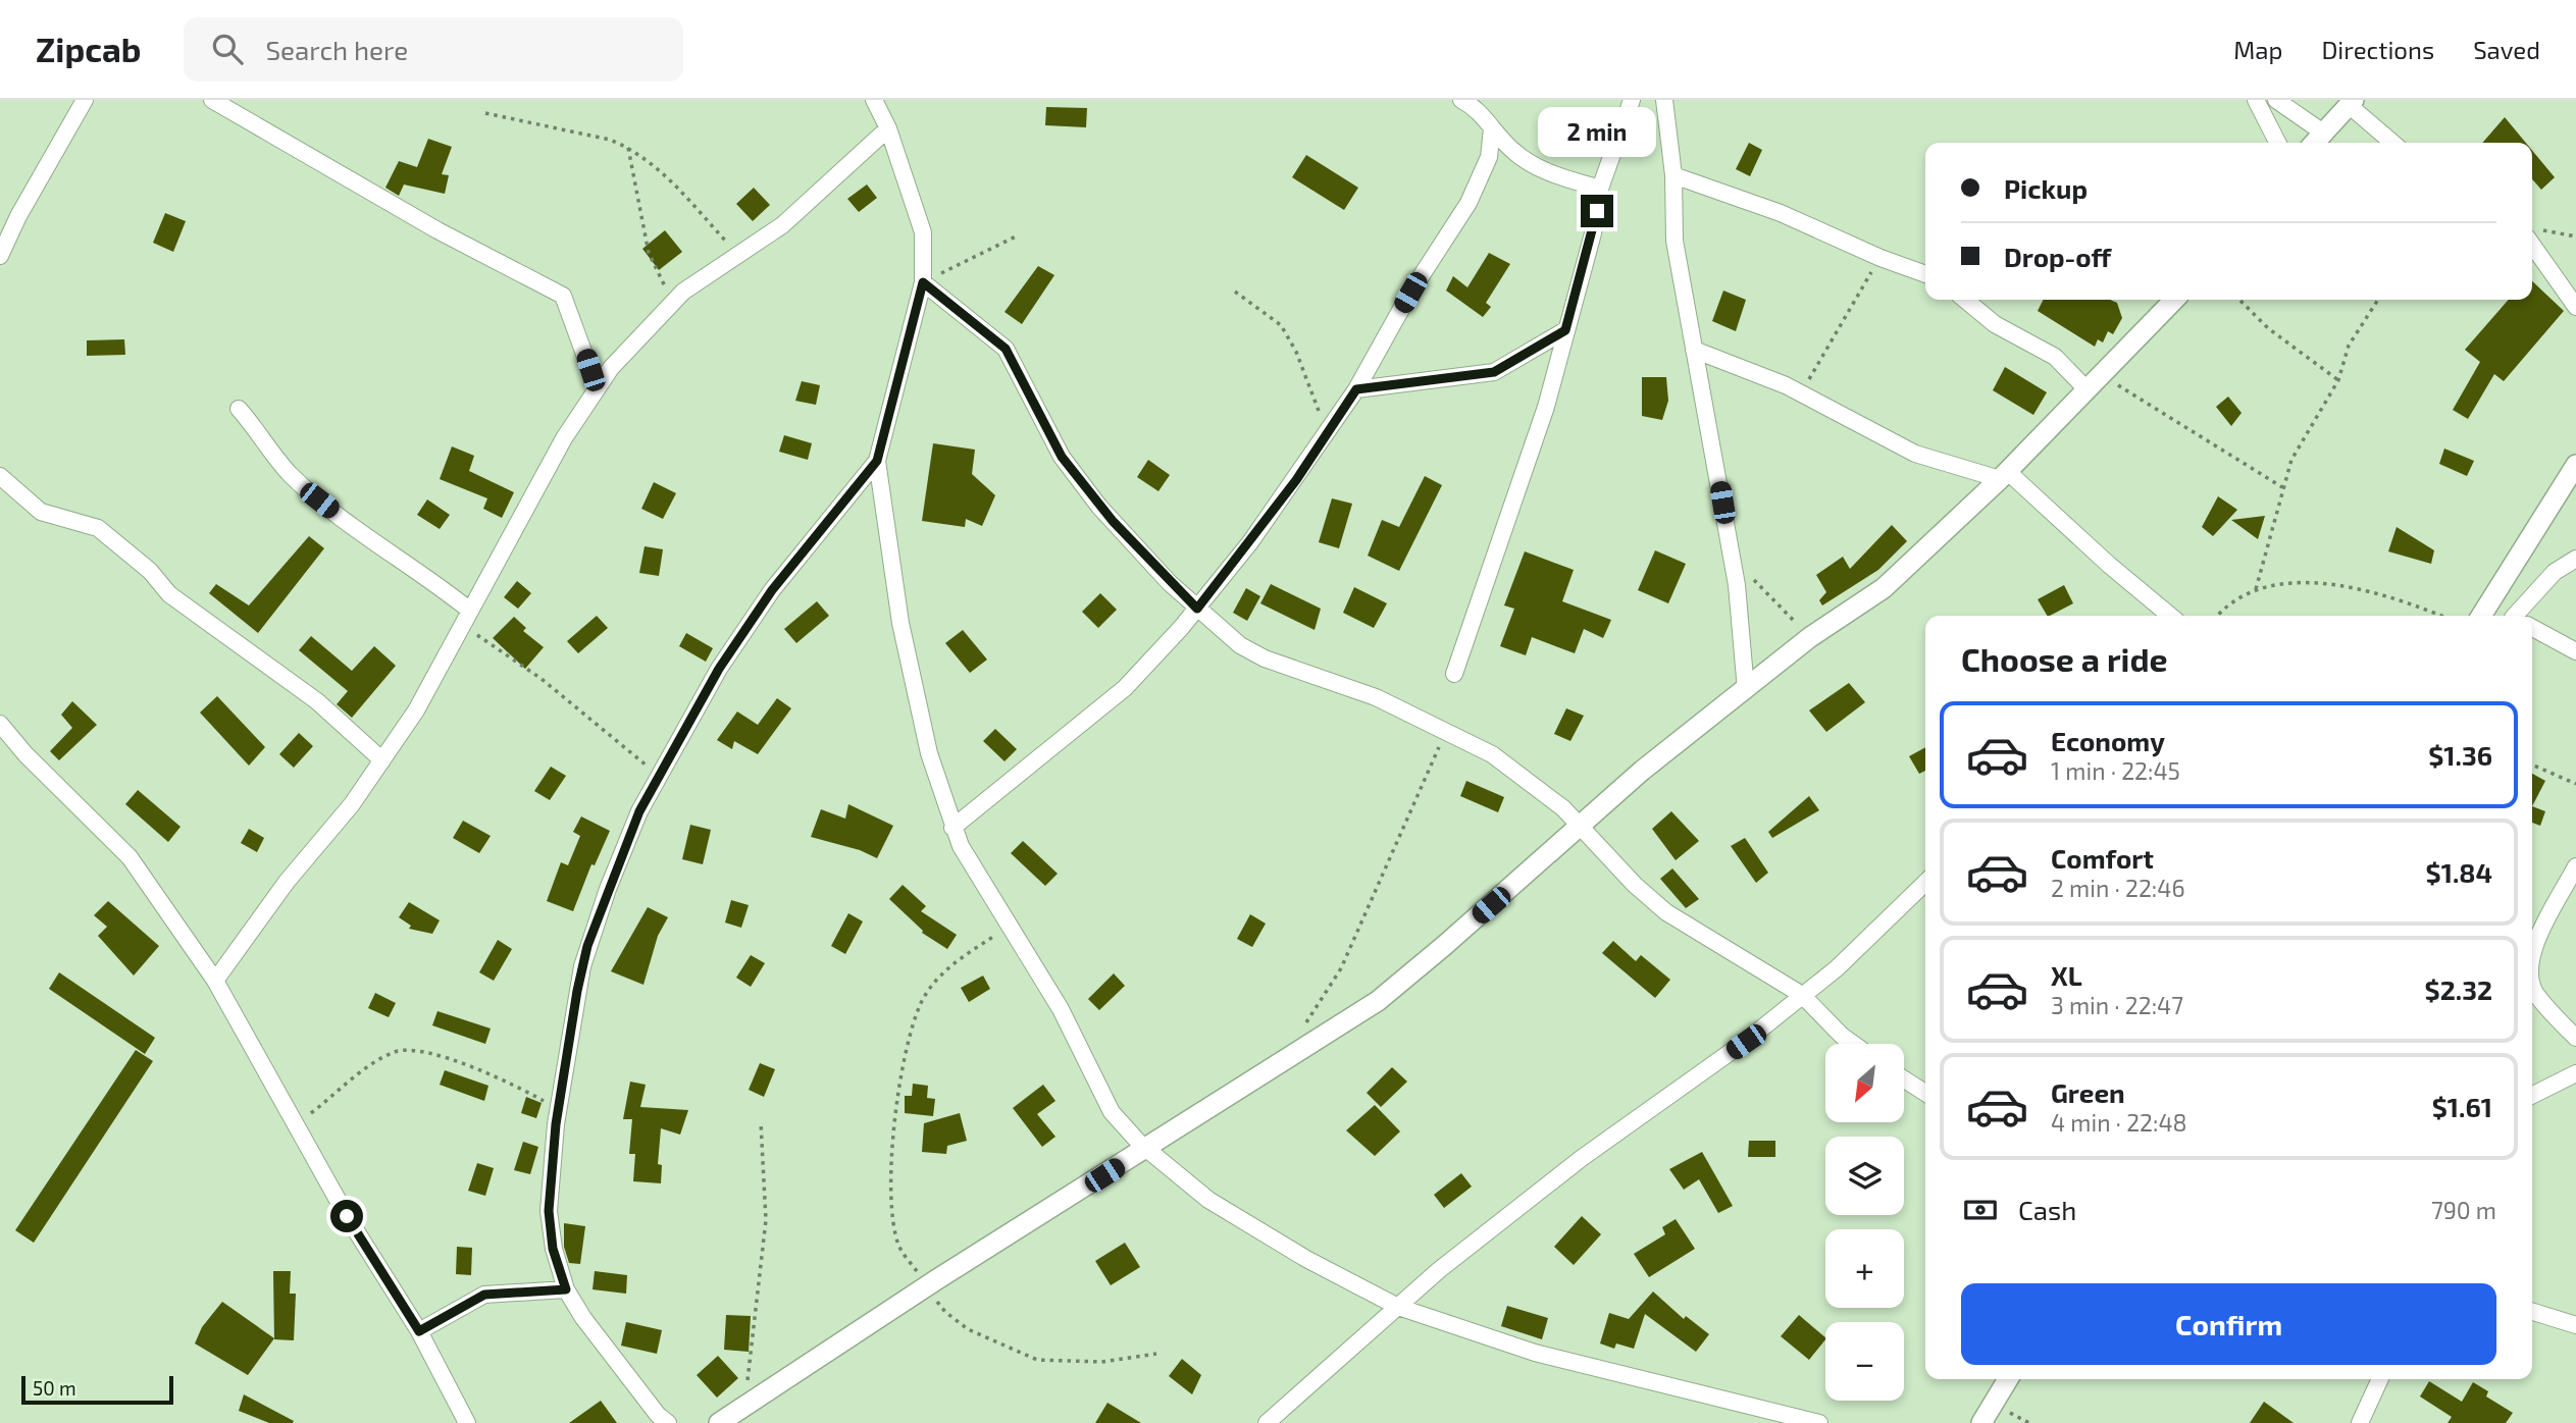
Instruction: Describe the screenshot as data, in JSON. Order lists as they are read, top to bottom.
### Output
{
  "scale_bar": "50 m",
  "north": "bottom left",
  "page": {
    "header": "Zipcab",
    "search": "Search here",
    "nav": ["Map", "Directions", "Saved"],
    "bubble": "2 min",
    "banner": ["Pickup", "Drop-off"],
    "heading": "Choose a ride",
    "list": [
      {
        "name": "Economy",
        "note": "1 min · 22:45",
        "value": "$1.36"
      },
      {
        "name": "Comfort",
        "note": "2 min · 22:46",
        "value": "$1.84"
      },
      {
        "name": "XL",
        "note": "3 min · 22:47",
        "value": "$2.32"
      },
      {
        "name": "Green",
        "note": "4 min · 22:48",
        "value": "$1.61"
      }
    ],
    "map_buttons": ["+", "−"],
    "pay": ["Cash", "790 m"],
    "buttons": "Confirm",
    "scale": "50 m"
  }
}
